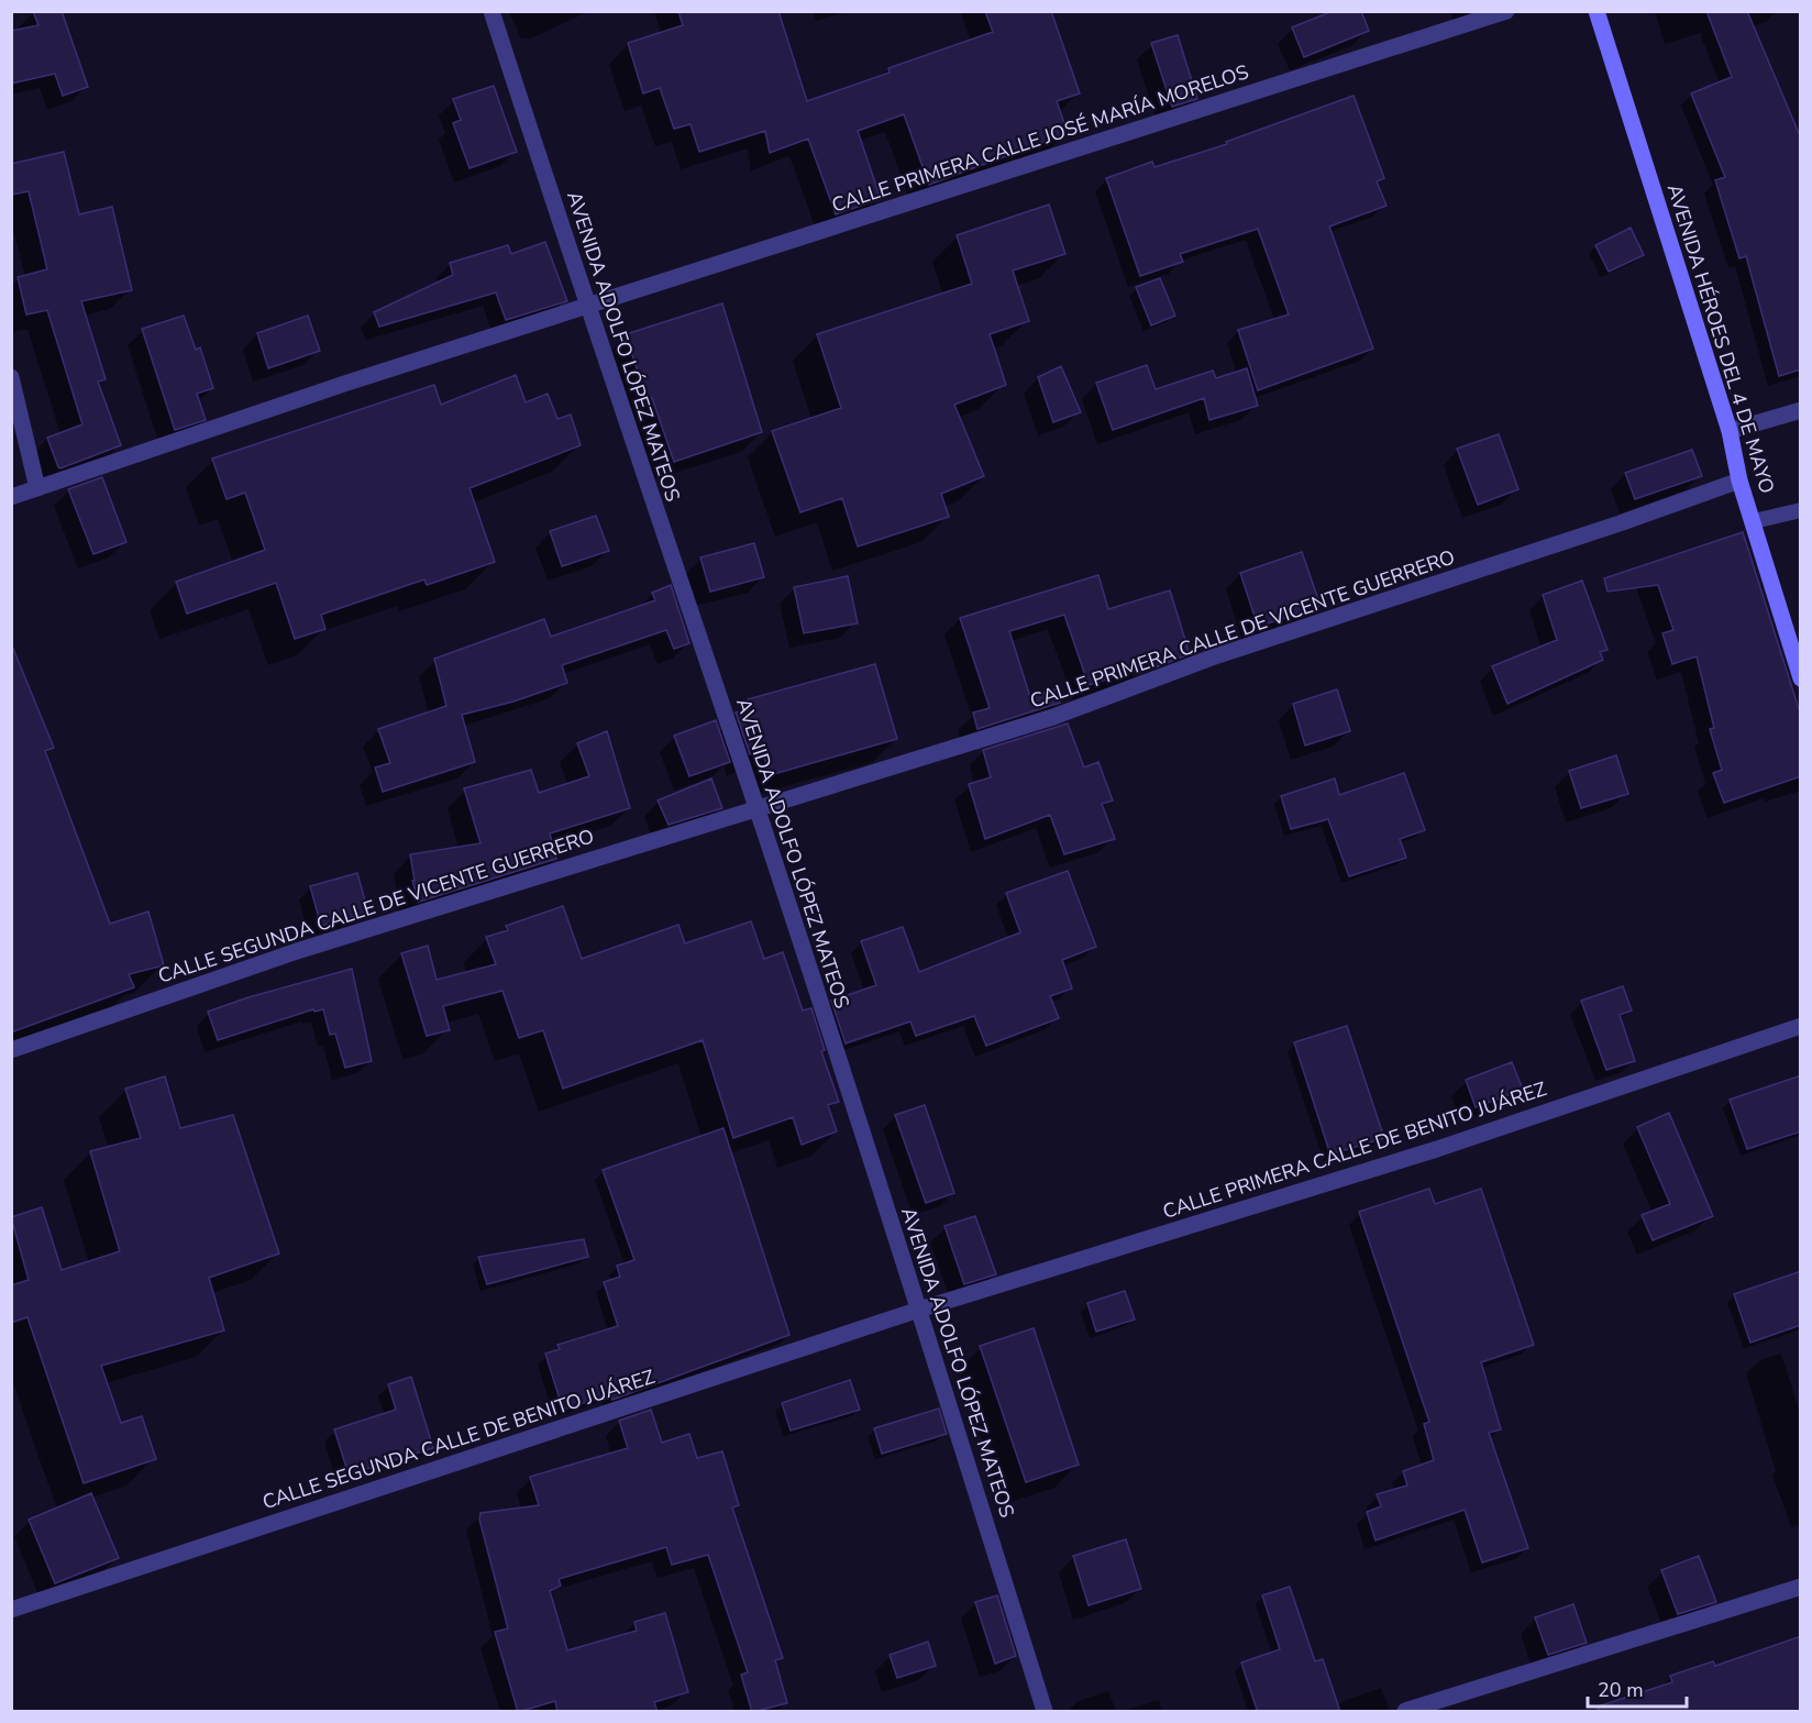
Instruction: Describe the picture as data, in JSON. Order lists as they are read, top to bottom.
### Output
{
  "streets": {
    "main road": ["AVENIDA HÉROES DEL 4 DE MAYO"],
    "street": [
      "CALLE PRIMERA CALLE JOSÉ MARÍA MORELOS",
      "AVENIDA ADOLFO LÓPEZ MATEOS",
      "CALLE PRIMERA CALLE DE VICENTE GUERRERO",
      "CALLE SEGUNDA CALLE DE VICENTE GUERRERO",
      "CALLE PRIMERA CALLE DE BENITO JUÁREZ",
      "CALLE SEGUNDA CALLE DE BENITO JUÁREZ"
    ]
  },
  "crossings": [
    ["CALLE PRIMERA CALLE JOSÉ MARÍA MORELOS", "AVENIDA ADOLFO LÓPEZ MATEOS"],
    ["AVENIDA HÉROES DEL 4 DE MAYO", "CALLE PRIMERA CALLE DE VICENTE GUERRERO"],
    ["AVENIDA ADOLFO LÓPEZ MATEOS", "CALLE PRIMERA CALLE DE VICENTE GUERRERO"],
    ["AVENIDA ADOLFO LÓPEZ MATEOS", "CALLE SEGUNDA CALLE DE VICENTE GUERRERO"],
    ["AVENIDA ADOLFO LÓPEZ MATEOS", "CALLE PRIMERA CALLE DE BENITO JUÁREZ"],
    ["AVENIDA ADOLFO LÓPEZ MATEOS", "CALLE SEGUNDA CALLE DE BENITO JUÁREZ"],
    ["CALLE PRIMERA CALLE DE VICENTE GUERRERO", "CALLE SEGUNDA CALLE DE VICENTE GUERRERO"],
    ["CALLE PRIMERA CALLE DE BENITO JUÁREZ", "CALLE SEGUNDA CALLE DE BENITO JUÁREZ"]
  ],
  "scale_bar": "20 m"
}
